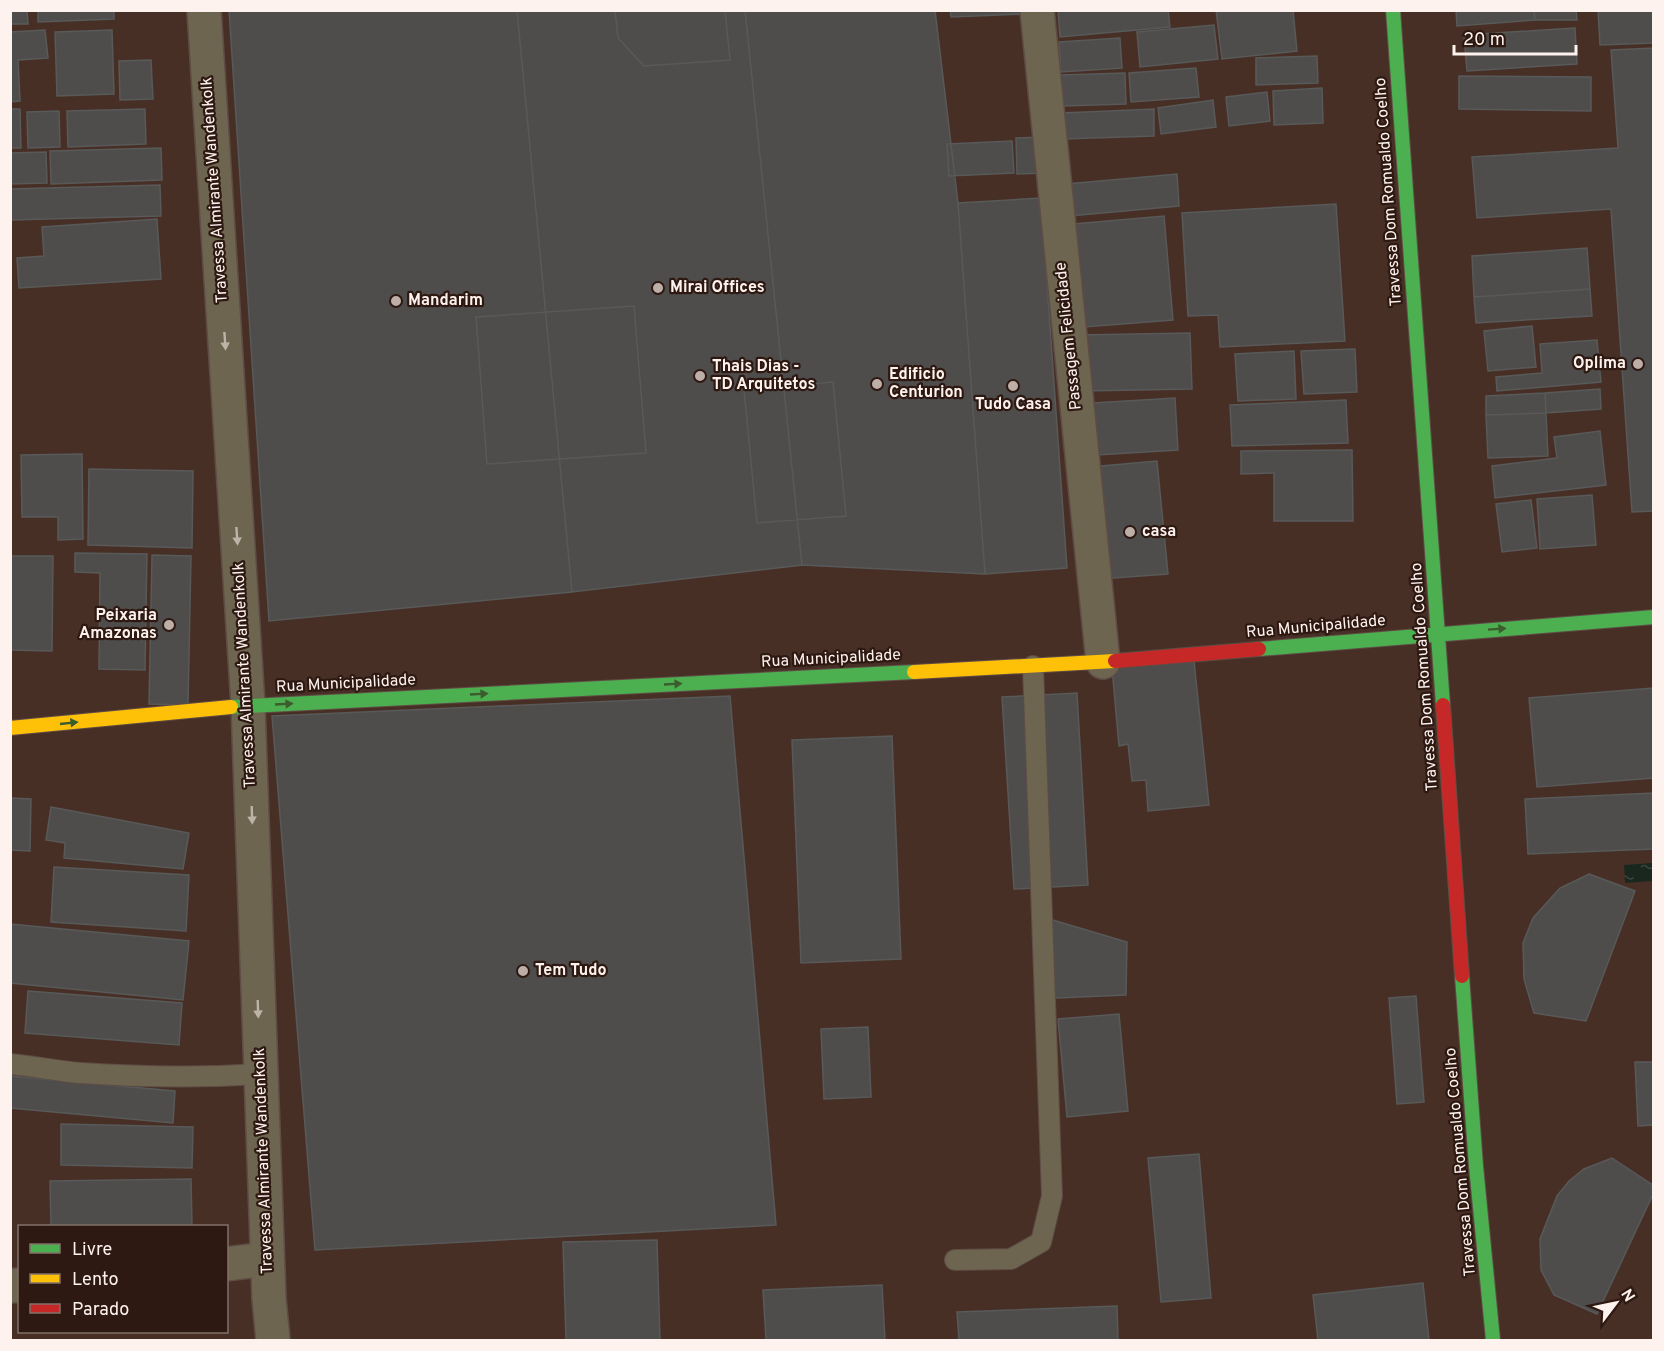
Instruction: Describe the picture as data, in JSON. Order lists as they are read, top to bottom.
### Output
{
  "streets": {
    "street": [
      "Travessa Almirante Wandenkolk",
      "Travessa Dom Romualdo Coelho",
      "Passagem Felicidade",
      "Rua Municipalidade"
    ]
  },
  "crossings": [
    ["Travessa Almirante Wandenkolk", "Rua Municipalidade"],
    ["Travessa Dom Romualdo Coelho", "Rua Municipalidade"],
    ["Passagem Felicidade", "Rua Municipalidade"]
  ],
  "one_way": ["Travessa Almirante Wandenkolk", "Rua Municipalidade"],
  "places": [
    "Mirai Offices",
    "Mandarim",
    "Oplima",
    "Thais Dias - TD Arquitetos",
    "Edificio Centurion",
    "Tudo Casa",
    "casa",
    "Peixaria Amazonas",
    "Tem Tudo"
  ],
  "legend": ["Livre", "Lento", "Parado"],
  "scale_bar": "20 m",
  "north": "top right"
}
